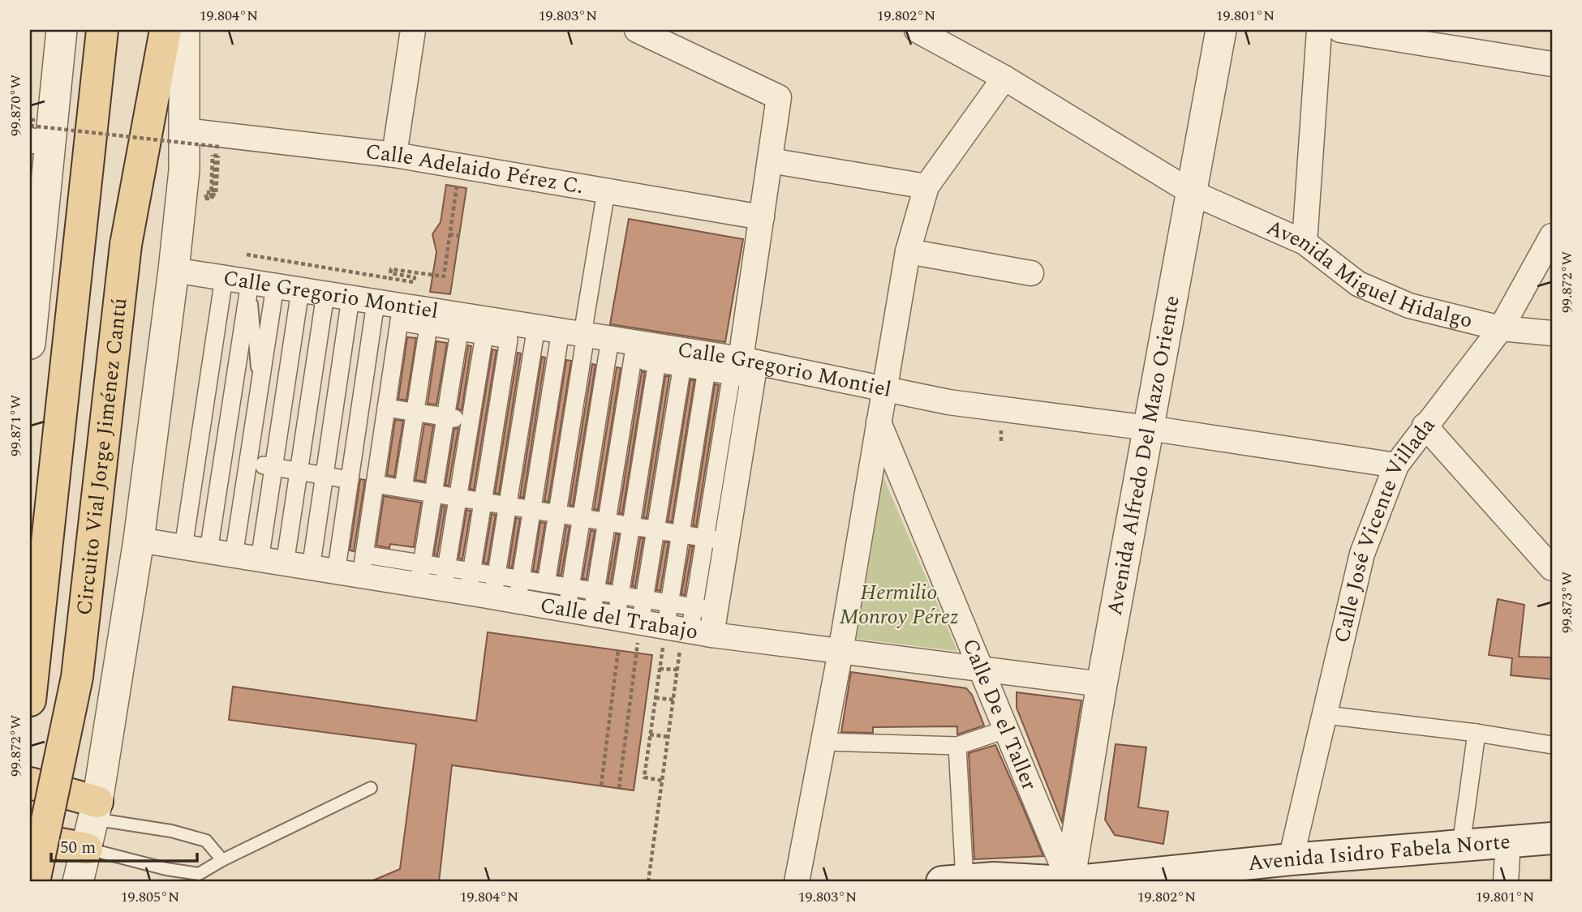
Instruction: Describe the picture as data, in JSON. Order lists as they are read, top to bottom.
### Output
{
  "streets": {
    "main road": ["Circuito Vial Jorge Jiménez Cantú", "Avenida Isidro Fabela Norte"],
    "street": [
      "Calle Adelaido Pérez C.",
      "Avenida Miguel Hidalgo",
      "Calle Gregorio Montiel",
      "Avenida Alfredo Del Mazo Oriente",
      "Calle José Vicente Villada",
      "Calle del Trabajo",
      "Calle De el Taller"
    ]
  },
  "crossings": [
    ["Calle Adelaido Pérez C.", "Circuito Vial Jorge Jiménez Cantú"],
    ["Avenida Miguel Hidalgo", "Avenida Alfredo Del Mazo Oriente"],
    ["Avenida Miguel Hidalgo", "Calle José Vicente Villada"],
    ["Calle Gregorio Montiel", "Avenida Alfredo Del Mazo Oriente"],
    ["Calle Gregorio Montiel", "Circuito Vial Jorge Jiménez Cantú"],
    ["Calle Gregorio Montiel", "Calle José Vicente Villada"],
    ["Avenida Alfredo Del Mazo Oriente", "Calle del Trabajo"],
    ["Avenida Alfredo Del Mazo Oriente", "Calle De el Taller"],
    ["Avenida Alfredo Del Mazo Oriente", "Avenida Isidro Fabela Norte"],
    ["Circuito Vial Jorge Jiménez Cantú", "Calle del Trabajo"],
    ["Calle José Vicente Villada", "Avenida Isidro Fabela Norte"],
    ["Calle del Trabajo", "Calle De el Taller"],
    ["Calle De el Taller", "Avenida Isidro Fabela Norte"]
  ],
  "parks": ["Hermilio Monroy Pérez"],
  "scale_bar": "50 m",
  "coordinates": [
    "19.804°N",
    "19.803°N",
    "19.802°N",
    "19.801°N",
    "99.870°W",
    "99.872°W",
    "99.871°W",
    "99.873°W",
    "19.805°N"
  ]
}
